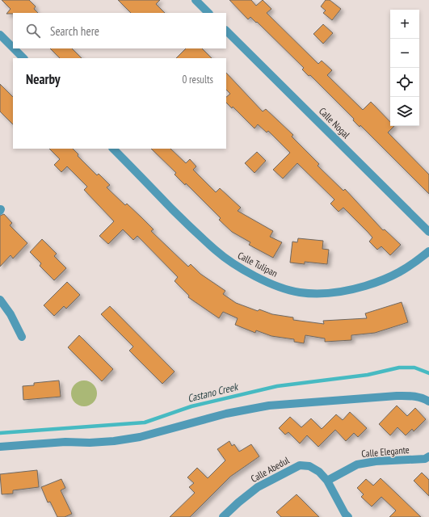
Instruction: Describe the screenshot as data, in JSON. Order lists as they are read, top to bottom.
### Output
{
  "streets": {
    "street": [
      "Calle Nogal",
      "Calle Tulipan",
      "Calle Elegante",
      "Calle Abedul"
    ]
  },
  "crossings": [
    ["Calle Elegante", "Calle Abedul"]
  ],
  "water": ["Castano Creek"],
  "page": {
    "map_buttons": ["+", "−"],
    "search": "Search here",
    "heading": ["Nearby", "0 results"]
  }
}
